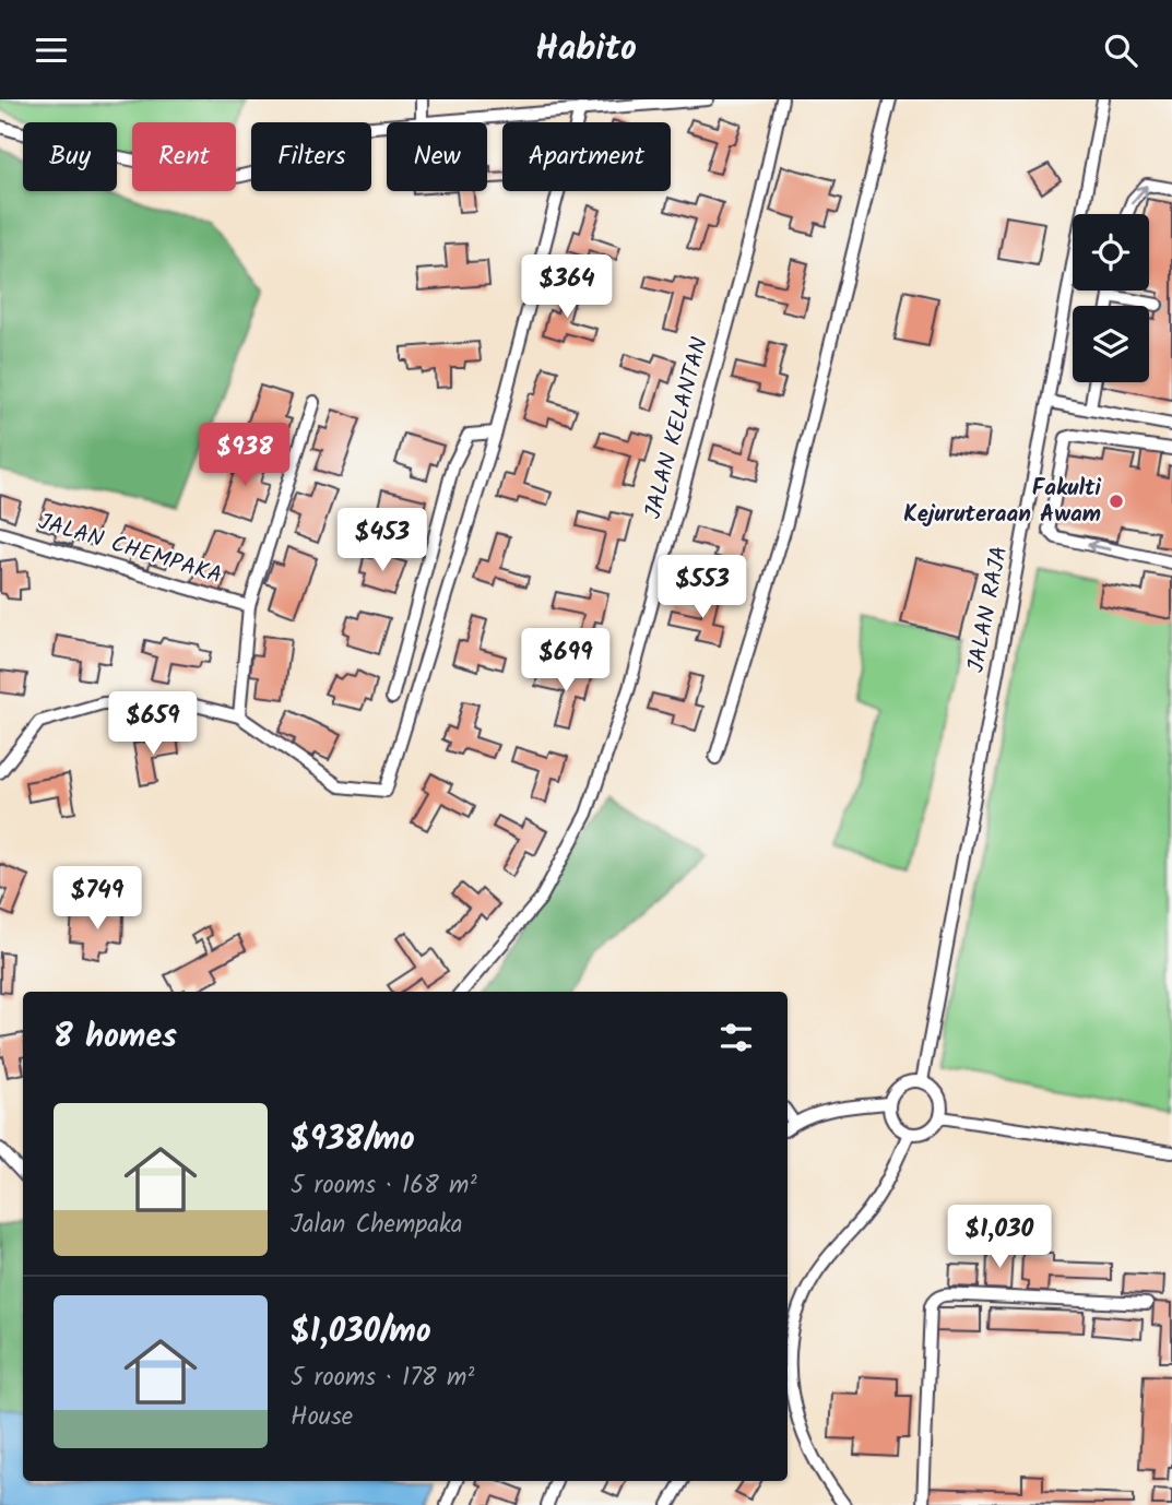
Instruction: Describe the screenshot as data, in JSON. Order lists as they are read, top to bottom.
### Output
{
  "streets": {
    "street": ["JALAN KELANTAN", "JALAN CHEMPAKA", "JALAN RAJA"]
  },
  "places": ["Fakulti Kejuruteraan Awam"],
  "page": {
    "header": "Habito",
    "chip": [
      "Buy",
      "Rent",
      "Filters",
      "New",
      "Apartment"
    ],
    "price": [
      "$364",
      "$938",
      "$453",
      "$553",
      "$699",
      "$659",
      "$749",
      "$1,030"
    ],
    "heading": "8 homes",
    "list": [
      {
        "name": "$938/mo",
        "note": "5 rooms · 168 m² · Jalan Chempaka"
      },
      {
        "name": "$1,030/mo",
        "note": "5 rooms · 178 m² · House"
      }
    ]
  }
}
